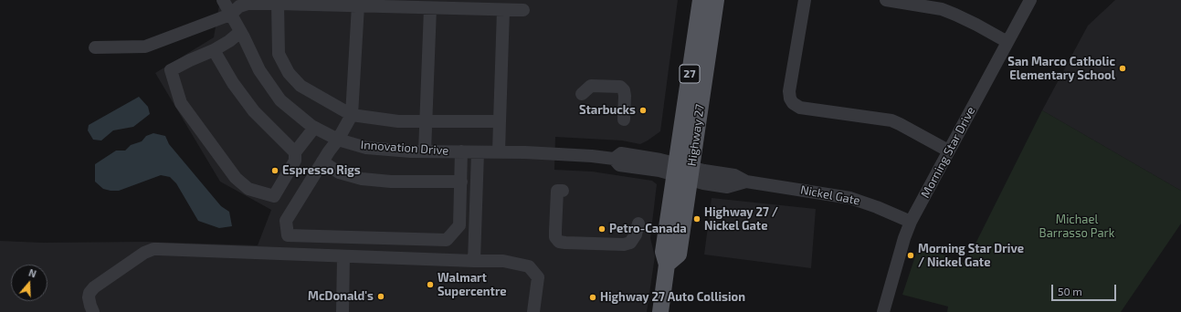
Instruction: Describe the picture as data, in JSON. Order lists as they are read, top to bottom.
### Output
{
  "streets": {
    "main road": ["27", "Highway 27"],
    "street": ["Innovation Drive", "Morning Star Drive", "Nickel Gate"]
  },
  "crossings": [
    ["Highway 27", "Innovation Drive"],
    ["Highway 27", "Nickel Gate"],
    ["Innovation Drive", "Nickel Gate"],
    ["Morning Star Drive", "Nickel Gate"]
  ],
  "parks": ["Michael Barrasso Park"],
  "places": [
    "San Marco Catholic Elementary School",
    "Starbucks",
    "Espresso Rigs",
    "Highway 27 / Nickel Gate",
    "Petro-Canada",
    "Morning Star Drive / Nickel Gate",
    "Walmart Supercentre",
    "McDonald's",
    "Highway 27 Auto Collision"
  ],
  "scale_bar": "50 m",
  "north": "top"
}
